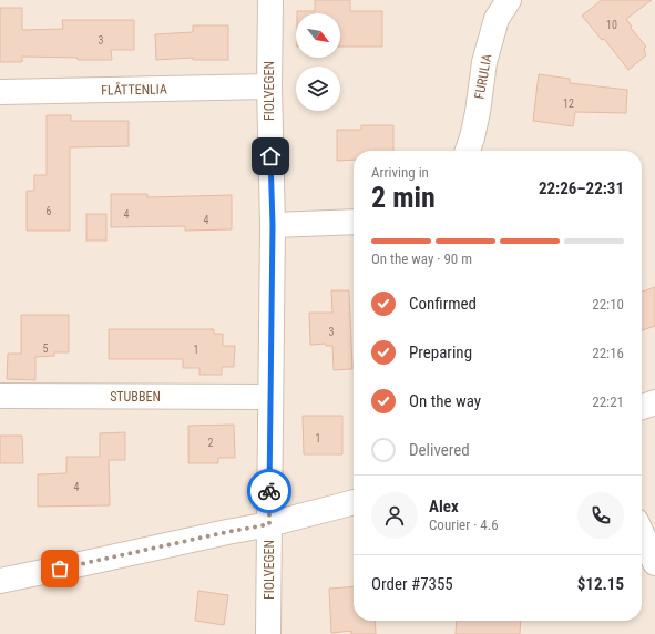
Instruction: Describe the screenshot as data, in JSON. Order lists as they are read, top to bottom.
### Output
{
  "streets": {
    "street": [
      "FURULIA",
      "FLÅTTENLIA",
      "FIOLVEGEN",
      "STUBBEN"
    ]
  },
  "crossings": [
    ["FLÅTTENLIA", "FIOLVEGEN"],
    ["FIOLVEGEN", "STUBBEN"]
  ],
  "house_numbers": [
    "10",
    "3",
    "12",
    "6",
    "4",
    "4",
    "3",
    "5",
    "1",
    "1",
    "2",
    "4"
  ],
  "north": "bottom right",
  "page": {
    "heading": ["2 min", "Arriving in", "22:26–22:31"],
    "panel": [
      "Alex",
      "Courier · 4.6",
      "Order #7355",
      "$12.15"
    ],
    "bar": "On the way · 90 m",
    "list": [
      ["Confirmed", "22:10"],
      ["Preparing", "22:16"],
      ["On the way", "22:21"],
      "Delivered"
    ]
  }
}
